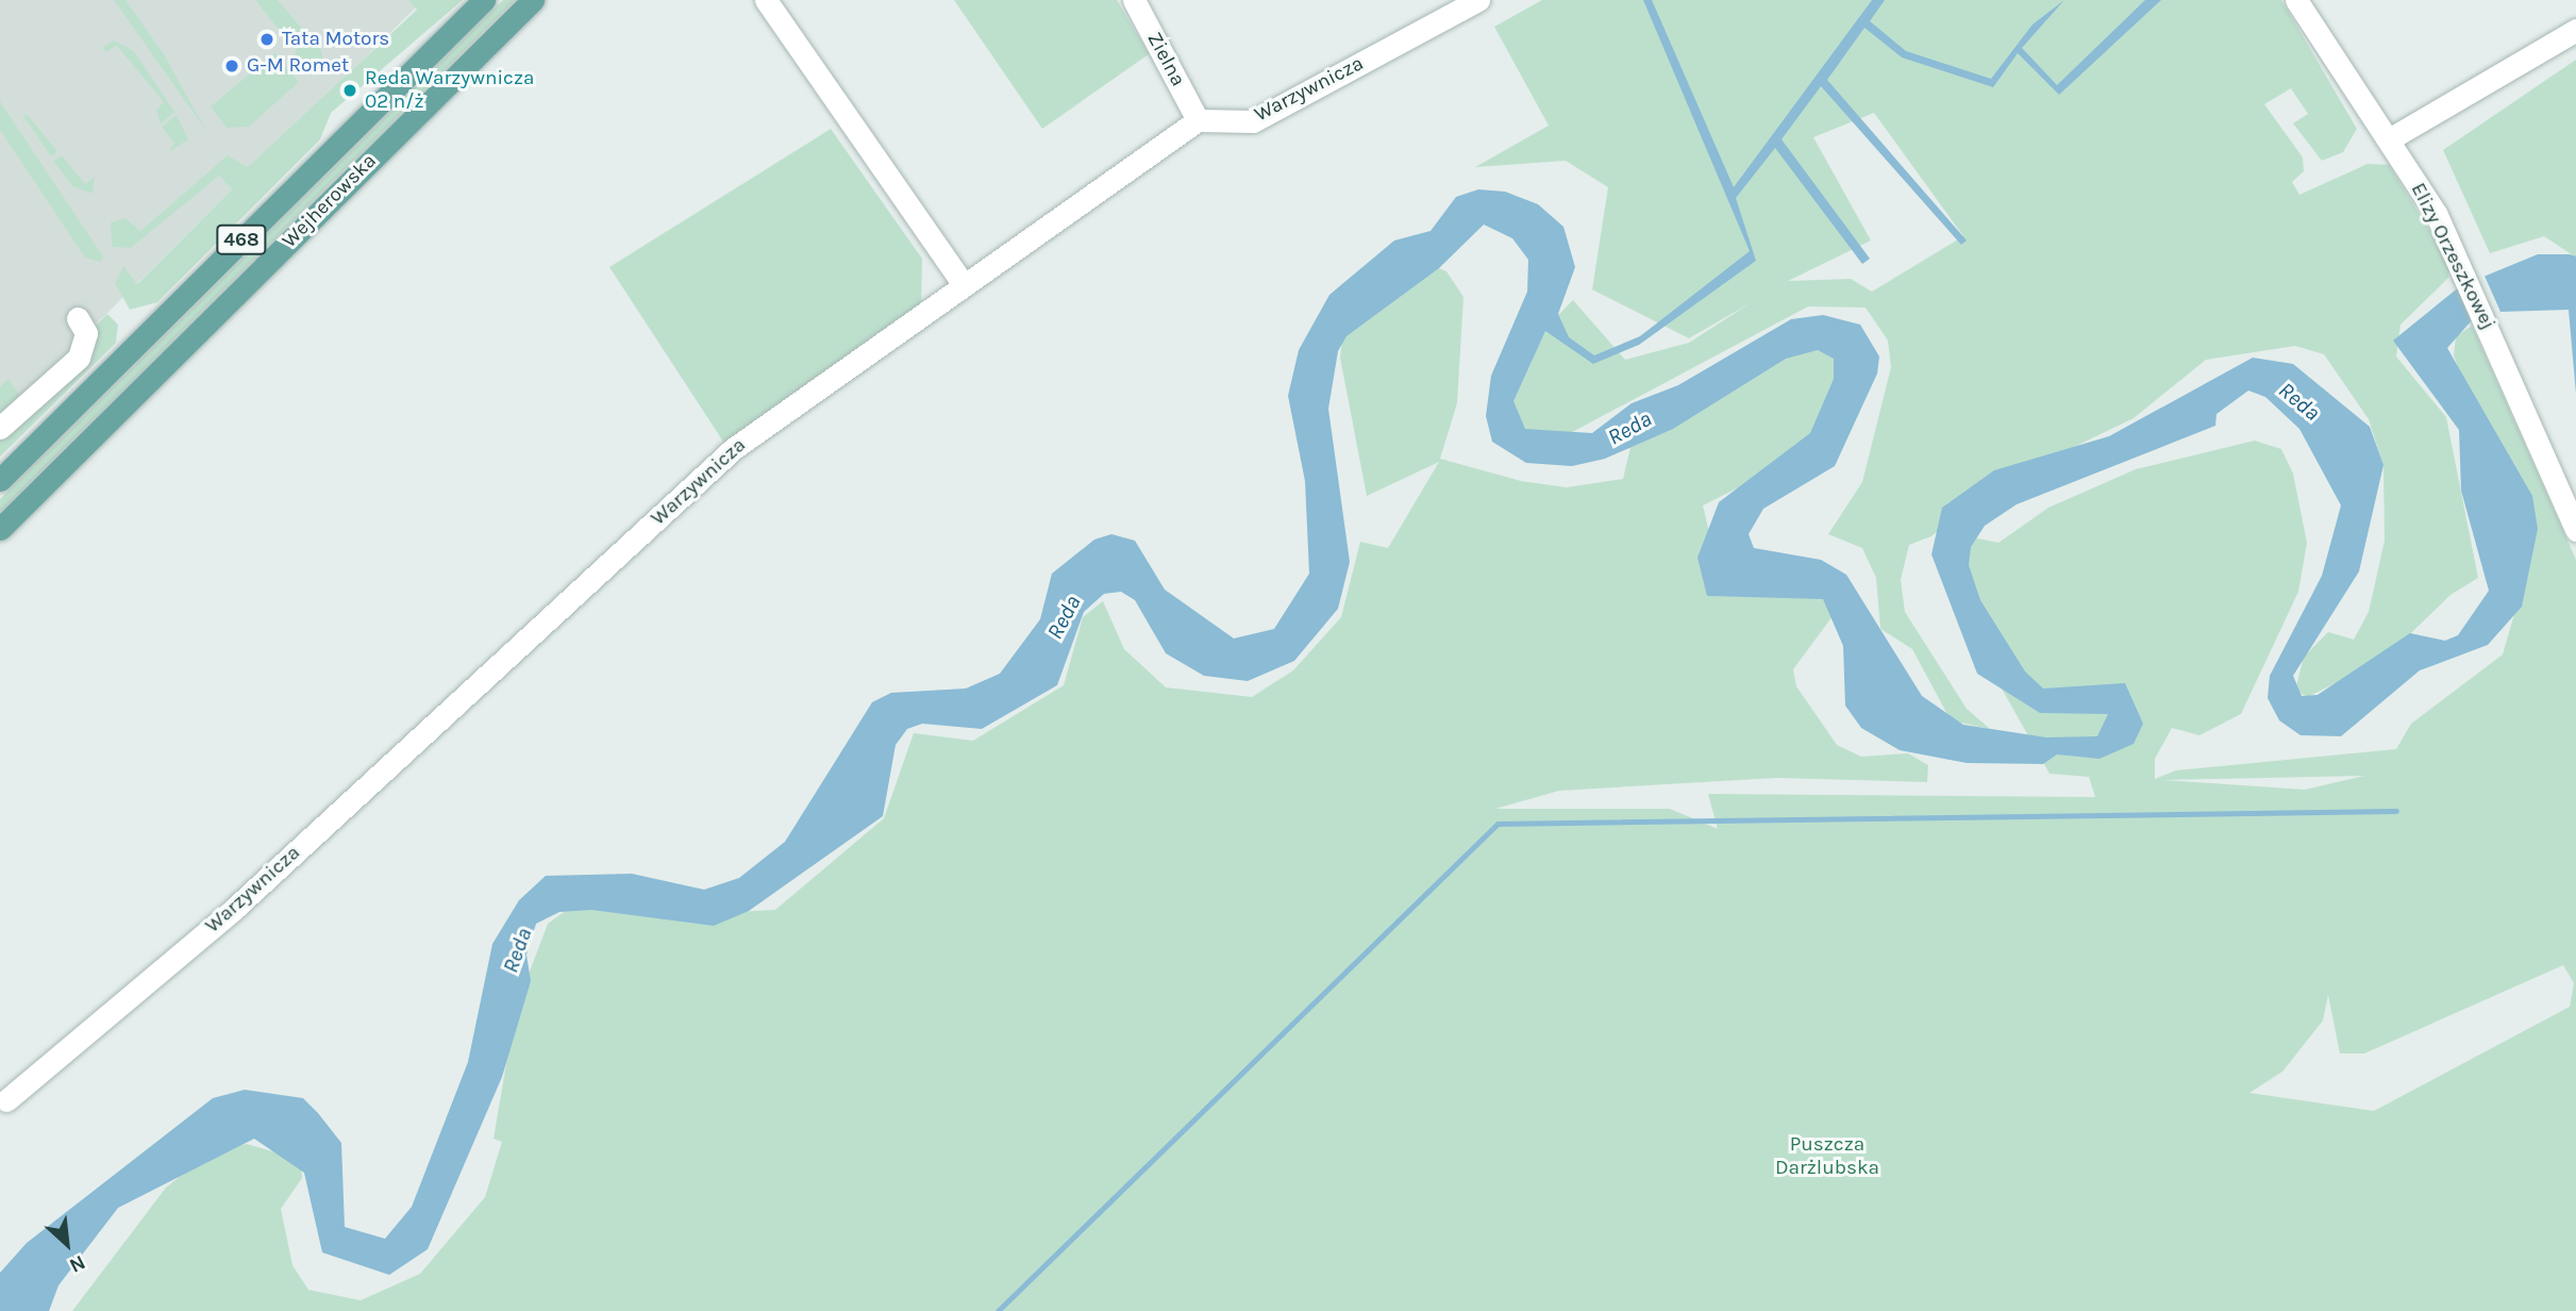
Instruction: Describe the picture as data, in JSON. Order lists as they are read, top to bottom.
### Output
{
  "streets": {
    "main road": ["Wejherowska", "468"],
    "street": ["Zielna", "Warzywnicza", "Elizy Orzeszkowej"]
  },
  "crossings": [
    ["Zielna", "Warzywnicza"]
  ],
  "water": ["Reda"],
  "parks": ["Puszcza Darżlubska"],
  "places": ["Tata Motors", "G-M Romet", "Reda Warzywnicza 02 n/ż"],
  "north": "bottom right"
}
